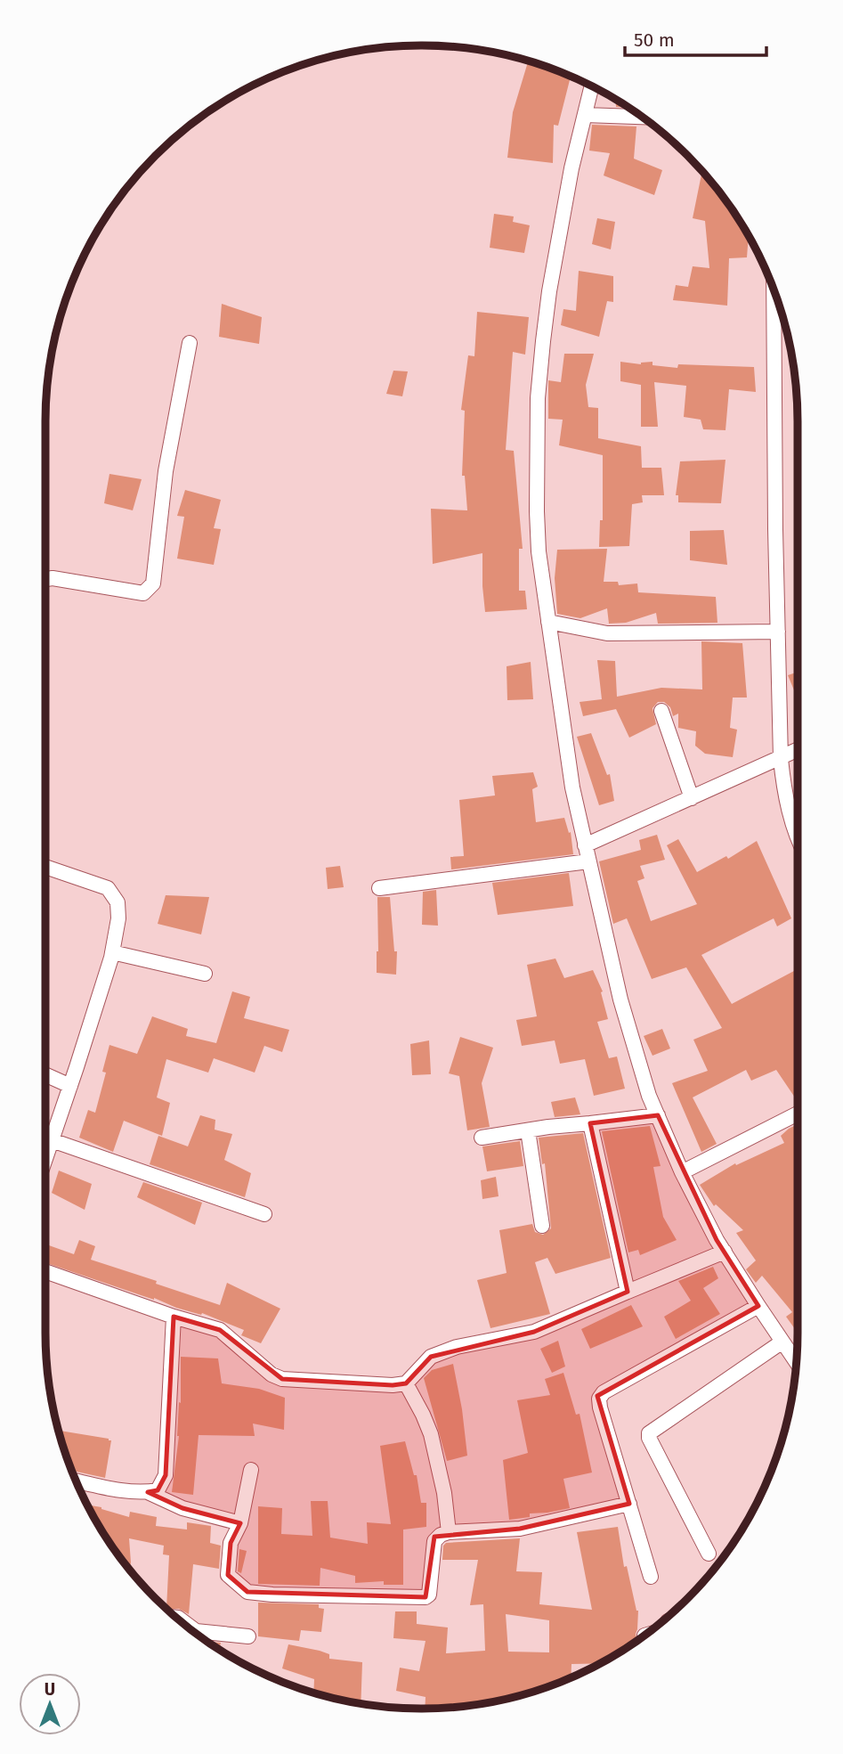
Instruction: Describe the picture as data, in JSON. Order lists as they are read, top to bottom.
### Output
{
  "scale_bar": "50 m",
  "north": "top"
}
